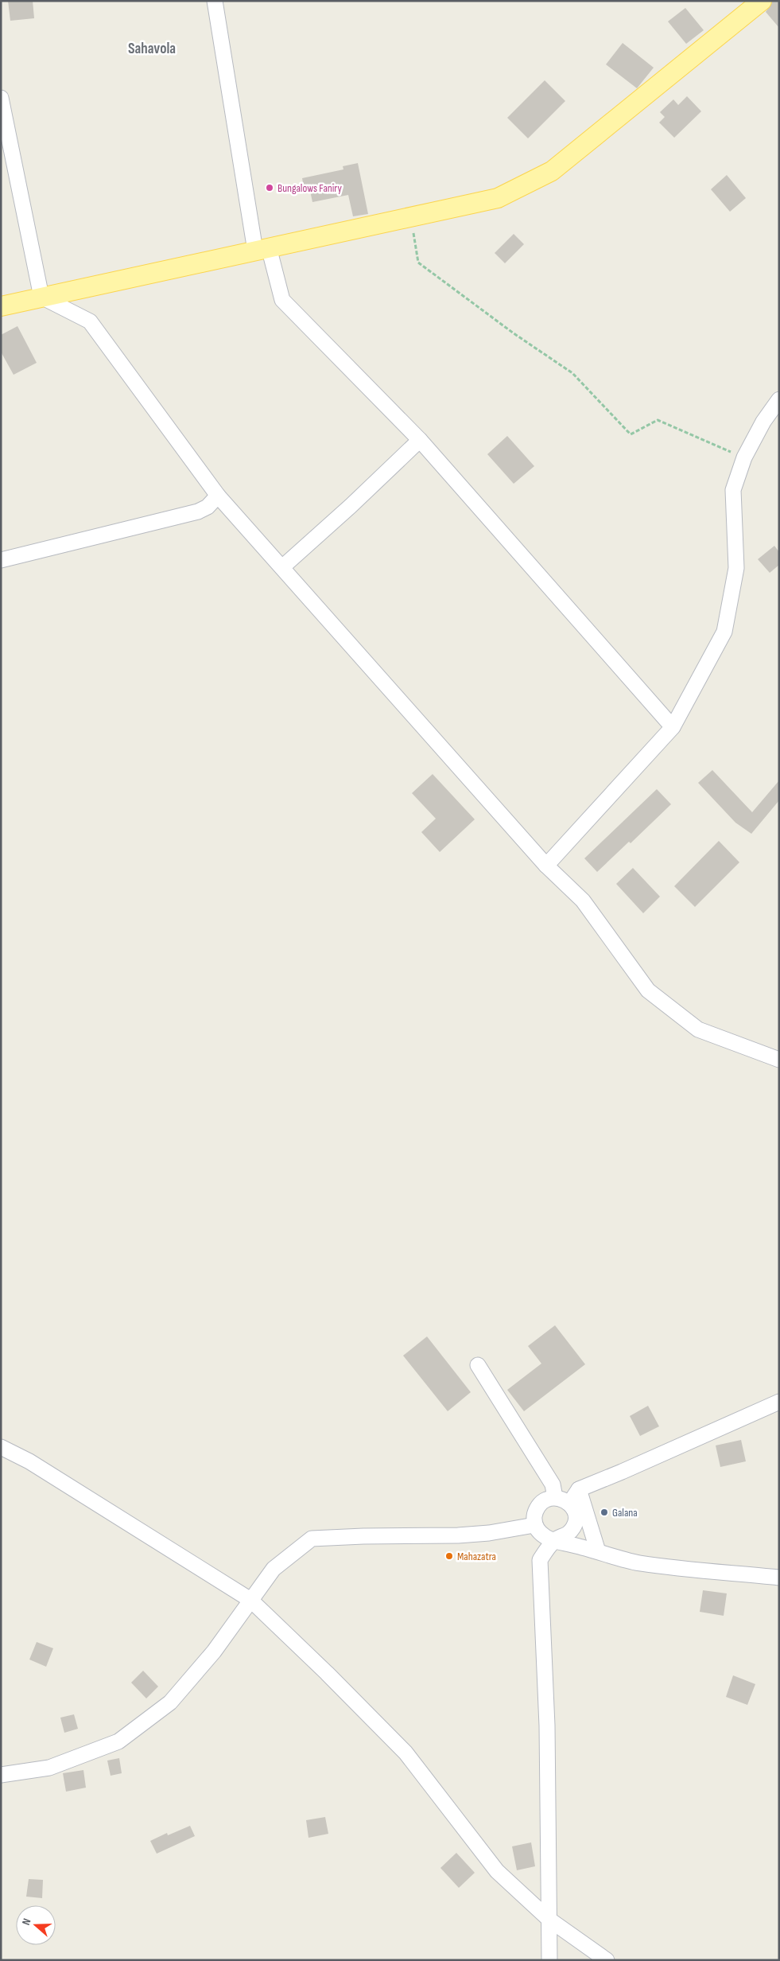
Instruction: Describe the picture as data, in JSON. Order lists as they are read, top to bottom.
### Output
{
  "districts": ["Sahavola"],
  "places": ["Bungalows Faniry", "Galana", "Mahazatra"],
  "north": "left"
}
